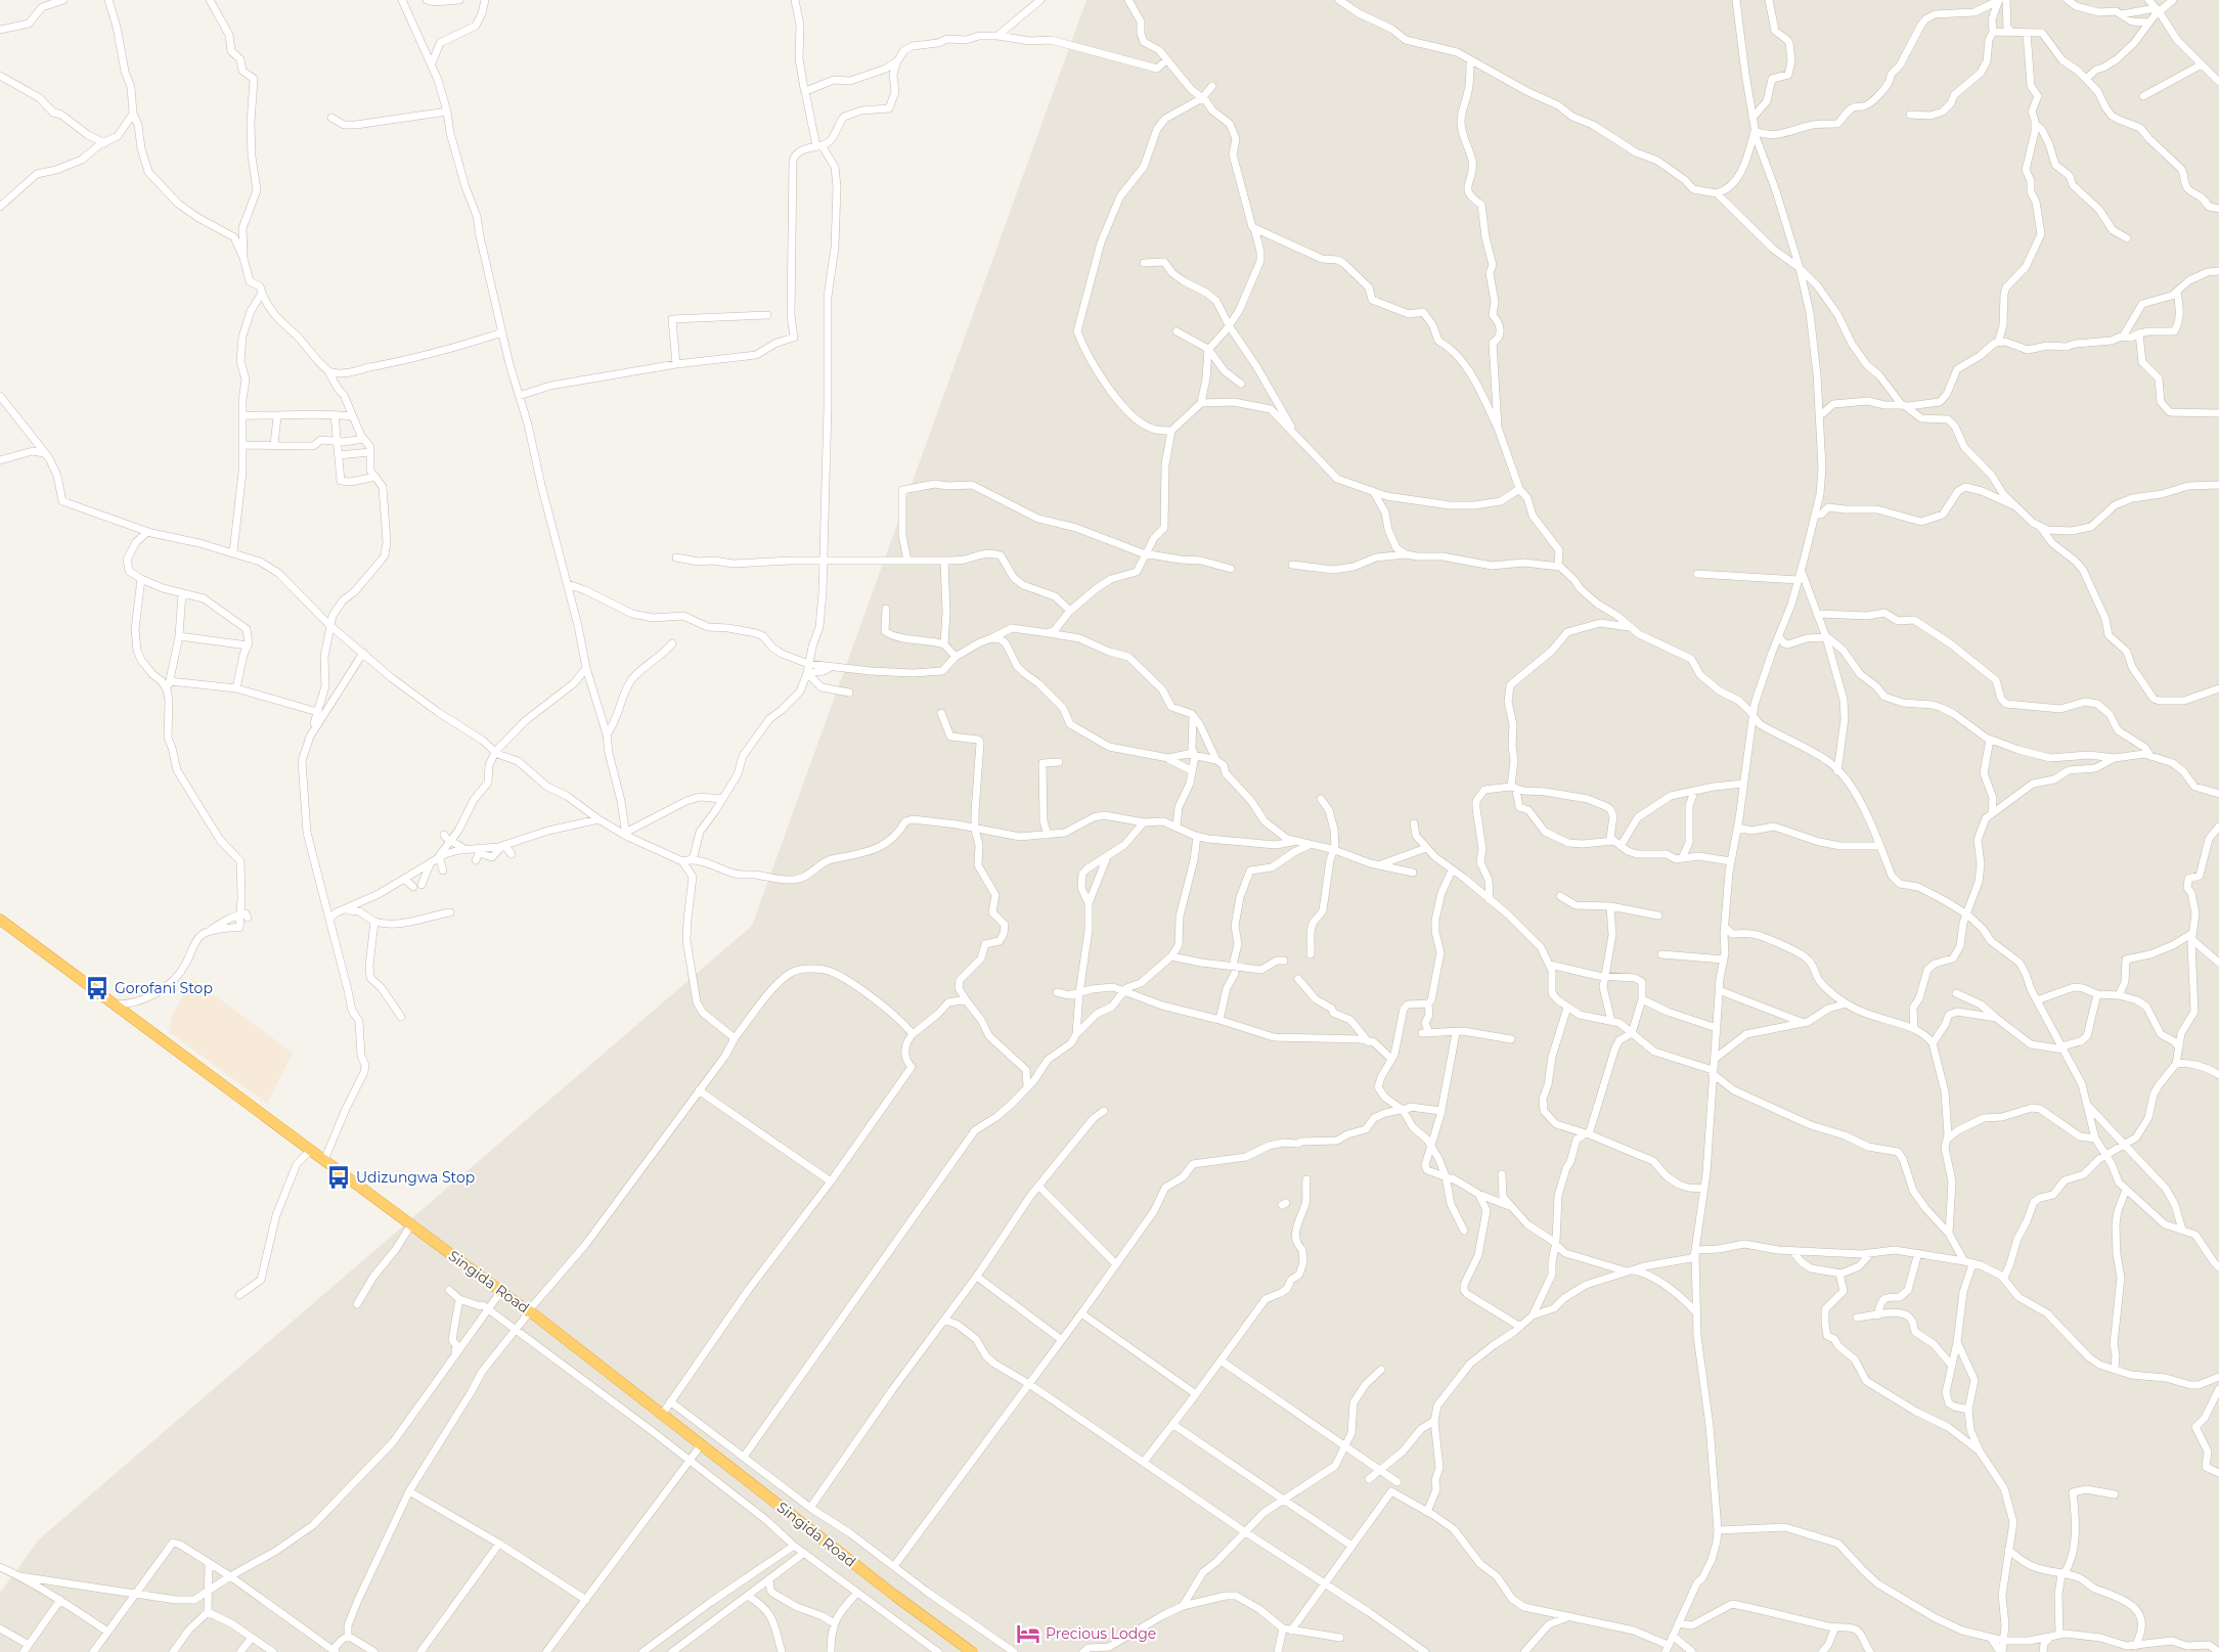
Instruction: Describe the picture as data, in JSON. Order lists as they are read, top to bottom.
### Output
{
  "streets": {
    "highway": ["Singida Road"]
  },
  "places": {
    "bus stop": ["Gorofani Stop", "Udizungwa Stop"],
    "hotel": ["Precious Lodge"]
  }
}
